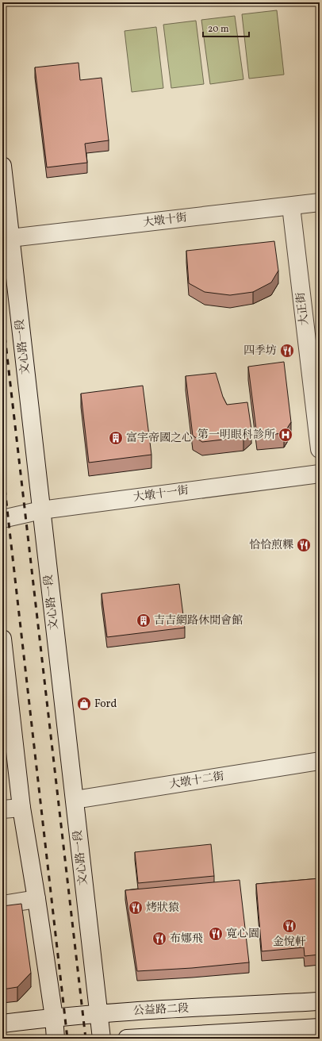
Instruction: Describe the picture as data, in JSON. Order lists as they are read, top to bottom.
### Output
{
  "streets": {
    "main road": [
      "大墩十街",
      "大正街",
      "文心路一段",
      "大墩十一街",
      "大墩十二街",
      "公益路二段"
    ]
  },
  "crossings": [
    ["大墩十街", "大正街"],
    ["大墩十街", "文心路一段"],
    ["文心路一段", "大墩十一街"],
    ["文心路一段", "大墩十二街"],
    ["文心路一段", "公益路二段"]
  ],
  "places": {
    "restaurant": [
      "四季坊",
      "恰恰煎粿",
      "烤狀猿",
      "金悅軒",
      "寬心園",
      "布娜飛"
    ],
    "hospital": ["第一明眼科診所"],
    "building": ["富宇帝國之心", "吉吉網路休閒會館"],
    "shop": ["Ford"]
  },
  "scale_bar": "20 m"
}
